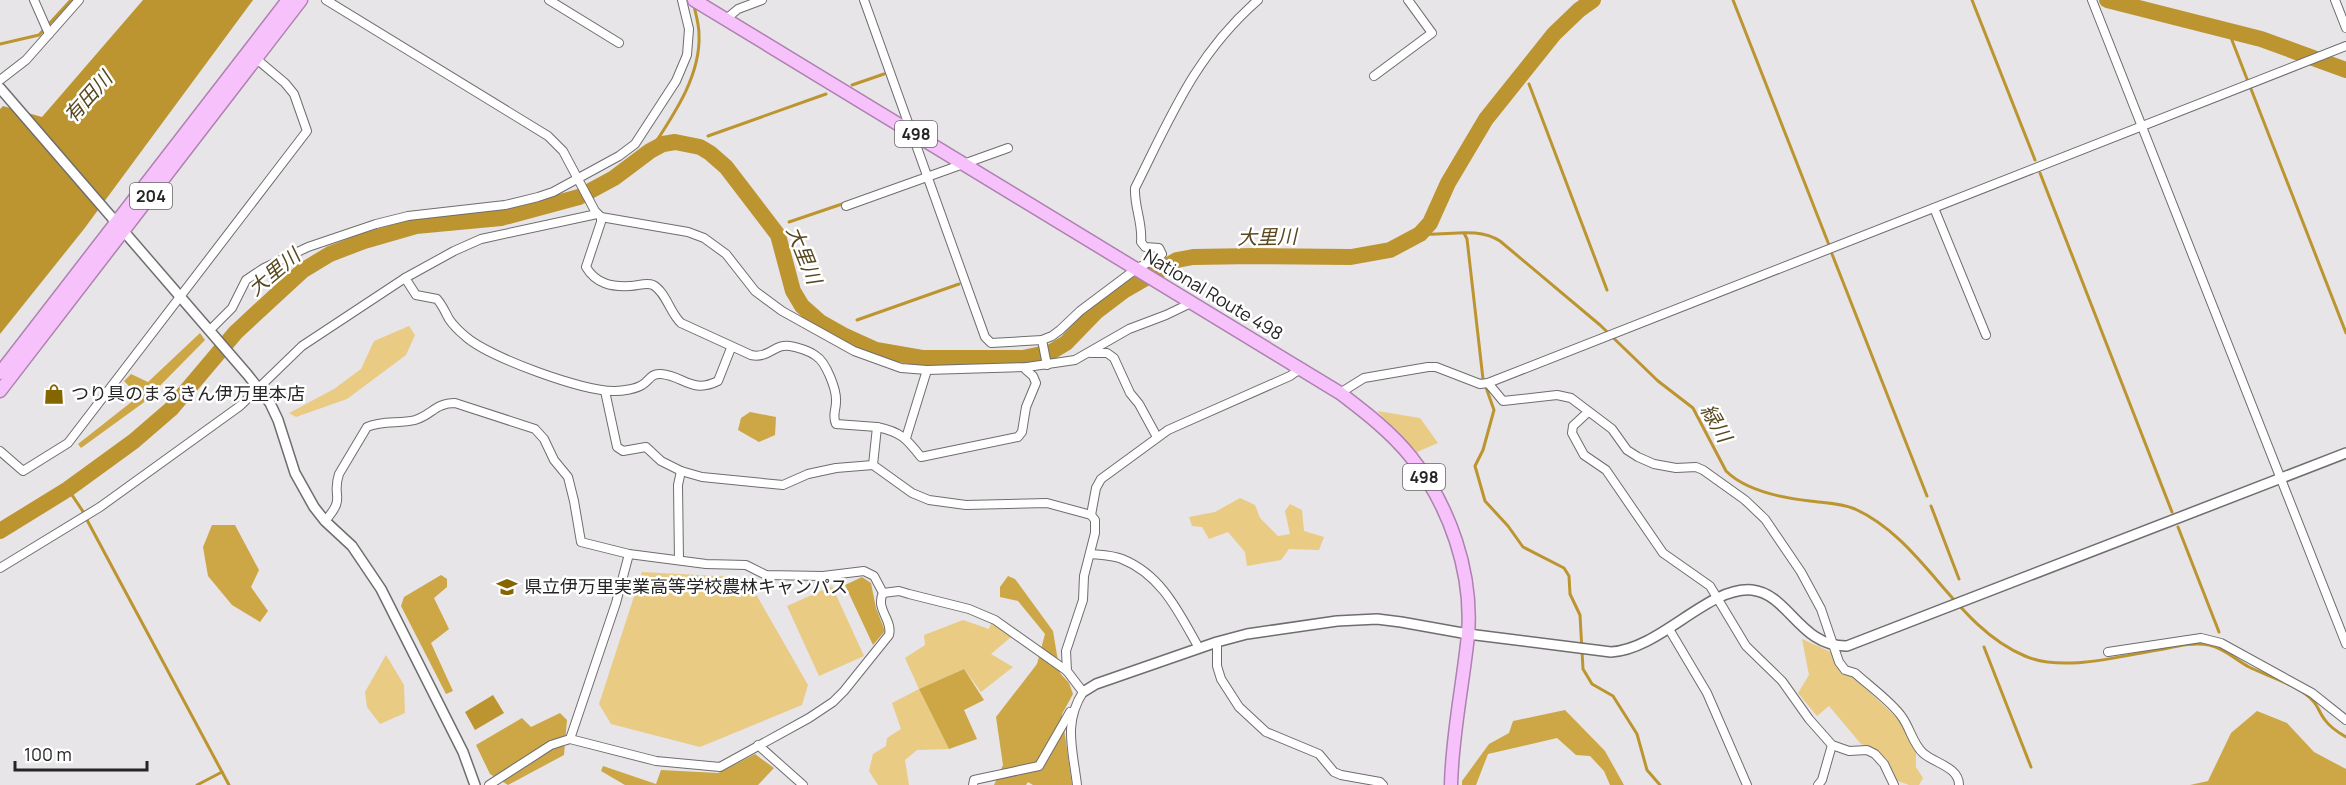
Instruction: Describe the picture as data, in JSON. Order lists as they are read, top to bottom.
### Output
{
  "streets": {
    "highway": ["498", "204", "National Route 498"]
  },
  "water": ["有田川", "大里川", "緑川"],
  "places": {
    "shop": ["つり具のまるきん伊万里本店"],
    "school or university": ["県立伊万里実業高等学校農林キャンパス"]
  },
  "scale_bar": "100 m"
}
